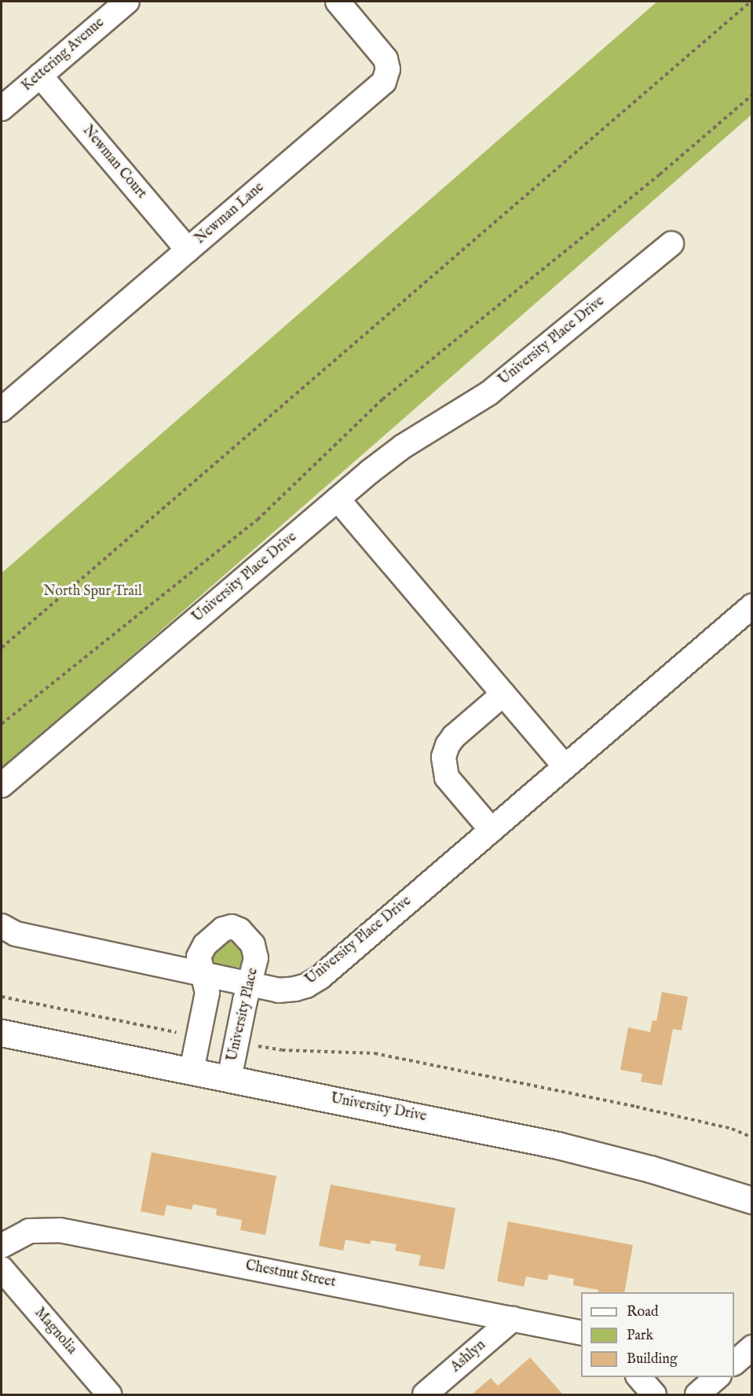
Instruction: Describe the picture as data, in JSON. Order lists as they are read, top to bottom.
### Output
{
  "streets": {
    "main road": ["University Drive"],
    "street": [
      "Kettering Avenue",
      "Newman Court",
      "Newman Lane",
      "University Place Drive",
      "University Place",
      "Chestnut Street",
      "Magnolia",
      "Ashlyn"
    ]
  },
  "crossings": [
    ["Kettering Avenue", "Newman Court"],
    ["Newman Court", "Newman Lane"],
    ["University Place Drive", "University Place"],
    ["University Place", "University Drive"],
    ["Chestnut Street", "Ashlyn"]
  ],
  "parks": ["North Spur Trail"],
  "legend": ["Road", "Park", "Building"]
}
